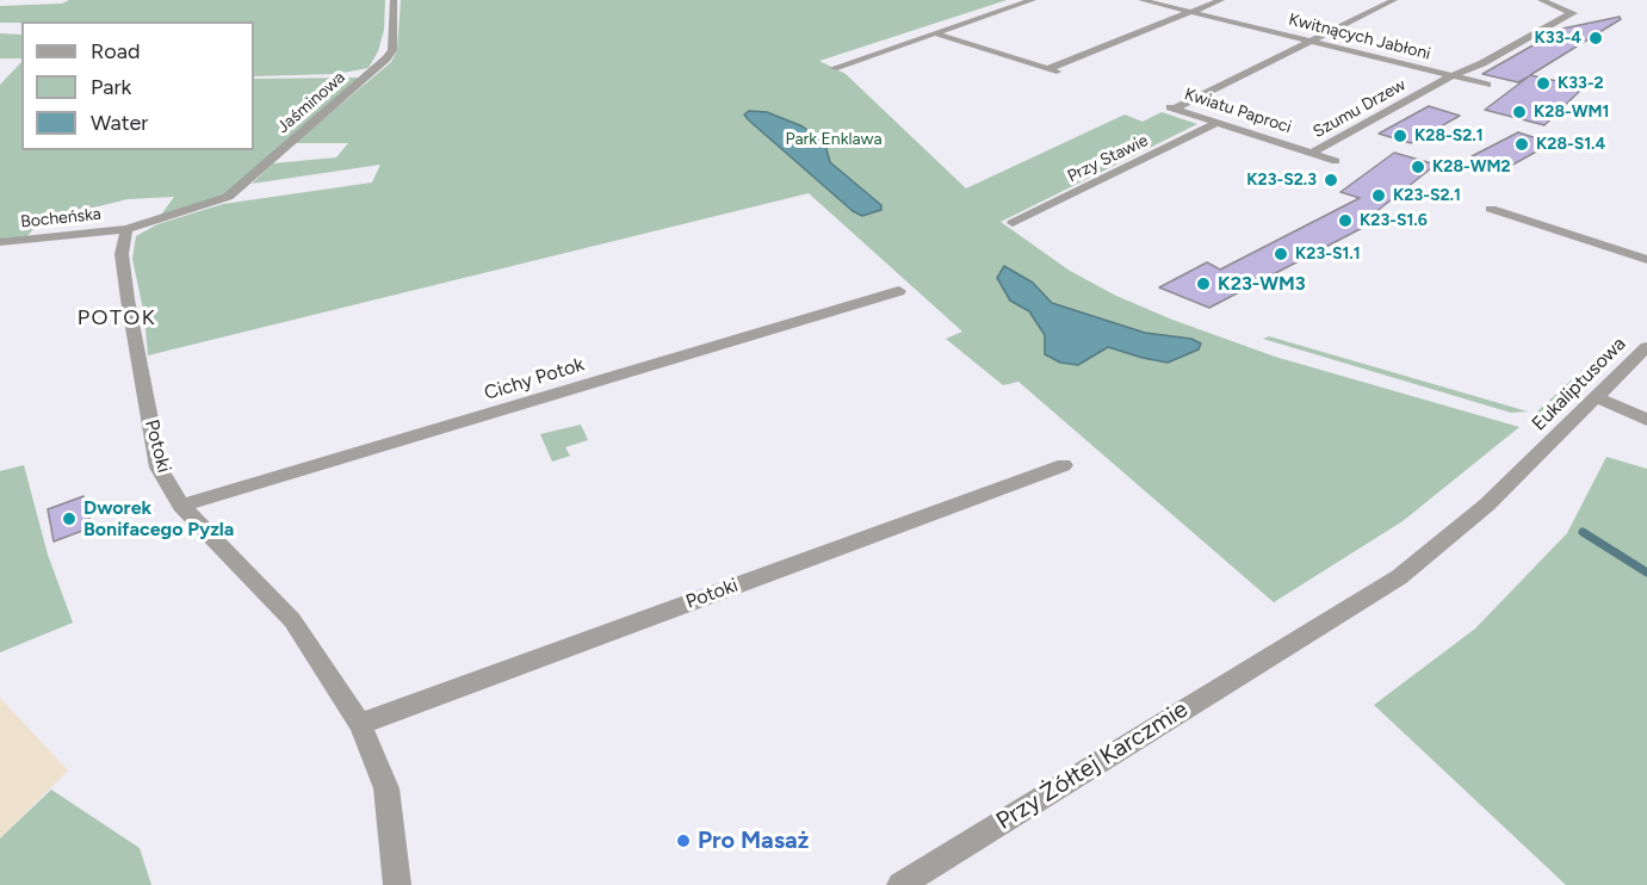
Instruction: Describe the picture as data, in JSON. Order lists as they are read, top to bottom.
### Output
{
  "streets": {
    "street": [
      "Kwitnących Jabłoni",
      "Jaśminowa",
      "Szumu Drzew",
      "Kwiatu Paproci",
      "Przy Stawie",
      "Bocheńska",
      "Cichy Potok",
      "Eukaliptusowa",
      "Potoki",
      "Przy Żółtej Karczmie"
    ]
  },
  "crossings": [
    ["Kwitnących Jabłoni", "Szumu Drzew"],
    ["Kwitnących Jabłoni", "Kwiatu Paproci"],
    ["Jaśminowa", "Bocheńska"],
    ["Jaśminowa", "Potoki"],
    ["Szumu Drzew", "Kwiatu Paproci"],
    ["Kwiatu Paproci", "Przy Stawie"],
    ["Bocheńska", "Potoki"],
    ["Cichy Potok", "Potoki"],
    ["Eukaliptusowa", "Przy Żółtej Karczmie"]
  ],
  "districts": ["POTOK"],
  "parks": ["Park Enklawa"],
  "places": [
    "K33-4",
    "K33-2",
    "K28-WM1",
    "K28-S2.1",
    "K28-S1.4",
    "K28-WM2",
    "K23-S2.3",
    "K23-S2.1",
    "K23-S1.6",
    "K23-S1.1",
    "K23-WM3",
    "Dworek Bonifacego Pyzla",
    "Pro Masaż"
  ],
  "legend": ["Road", "Park", "Water"]
}
